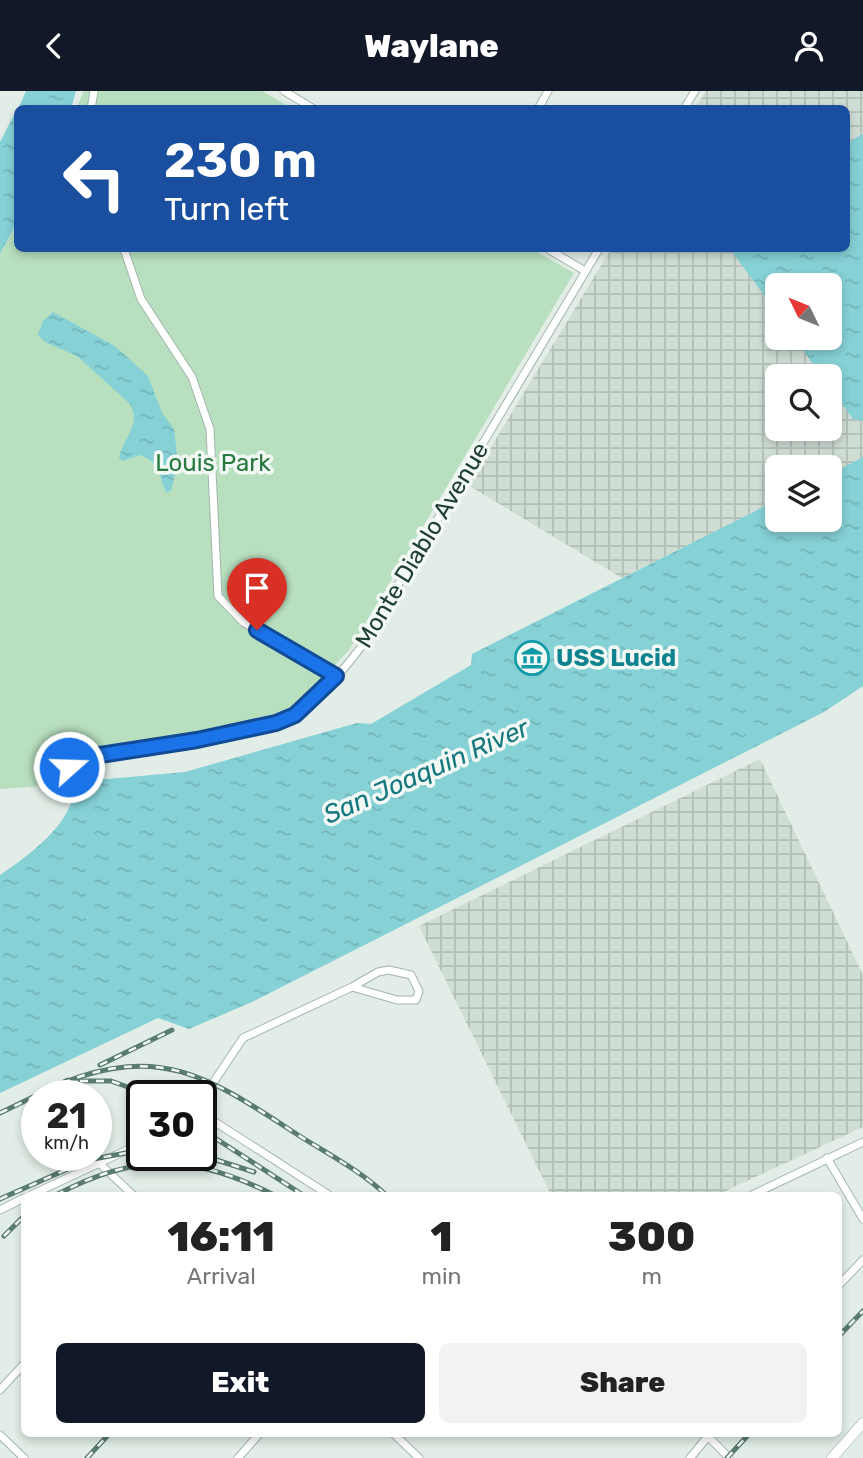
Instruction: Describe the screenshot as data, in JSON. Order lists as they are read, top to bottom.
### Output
{
  "streets": {
    "street": ["Monte Diablo Avenue"]
  },
  "water": ["San Joaquin River"],
  "parks": ["Louis Park"],
  "places": {
    "museum": ["USS Lucid"]
  },
  "north": "top left",
  "page": {
    "header": "Waylane",
    "turn": ["230 m", "Turn left"],
    "speed": "21 km/h",
    "limit": "30",
    "eta": [
      "16:11",
      "Arrival",
      "1",
      "min",
      "300",
      "m"
    ],
    "buttons": ["Exit", "Share"]
  }
}
